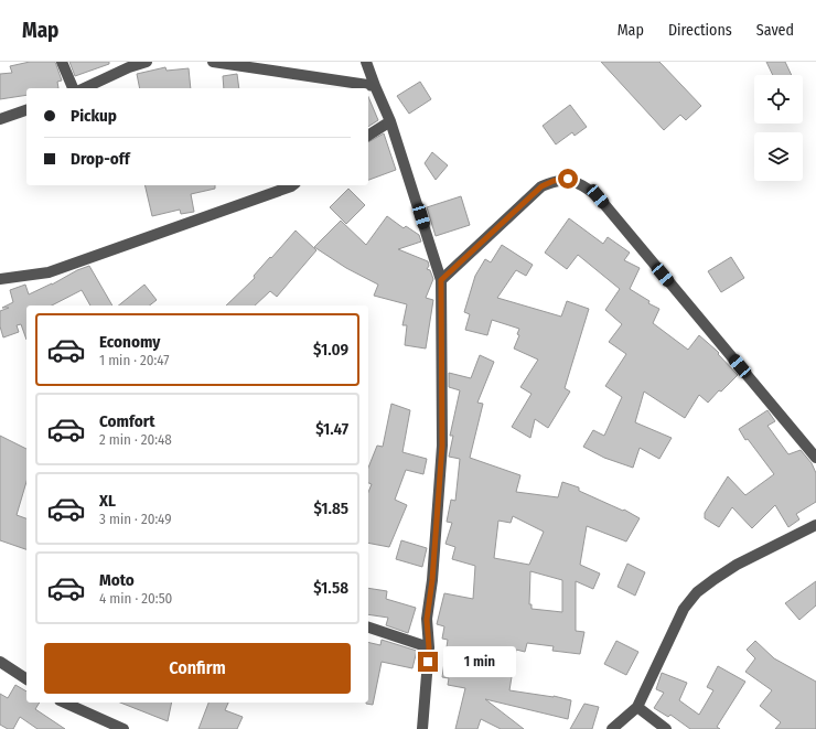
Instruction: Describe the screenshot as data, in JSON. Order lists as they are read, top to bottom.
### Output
{
  "page": {
    "header": "Map",
    "nav": ["Map", "Directions", "Saved"],
    "banner": ["Pickup", "Drop-off"],
    "list": [
      {
        "name": "Economy",
        "note": "1 min · 20:47",
        "value": "$1.09"
      },
      {
        "name": "Comfort",
        "note": "2 min · 20:48",
        "value": "$1.47"
      },
      {
        "name": "XL",
        "note": "3 min · 20:49",
        "value": "$1.85"
      },
      {
        "name": "Moto",
        "note": "4 min · 20:50",
        "value": "$1.58"
      }
    ],
    "buttons": "Confirm",
    "bubble": "1 min"
  }
}
